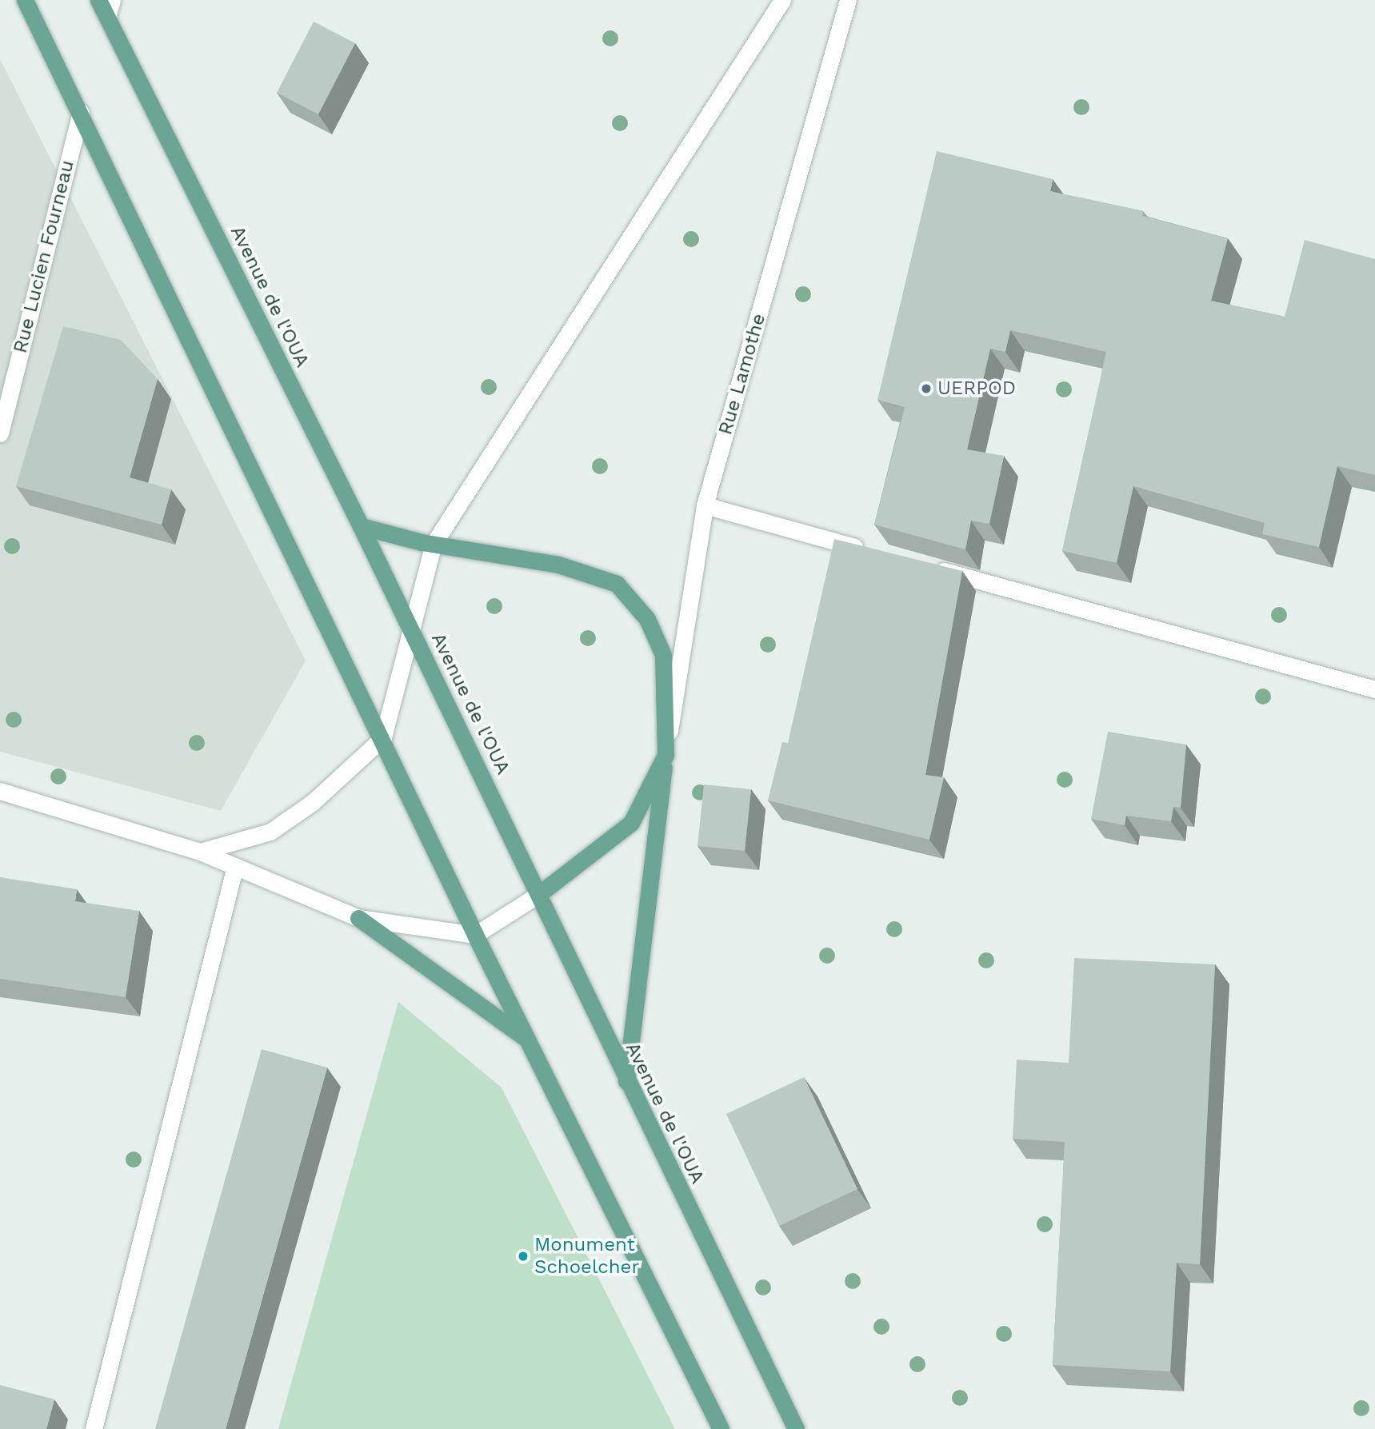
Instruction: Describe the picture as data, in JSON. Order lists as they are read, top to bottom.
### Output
{
  "streets": {
    "main road": ["Avenue de l'OUA"],
    "street": ["Rue Lucien Fourneau", "Rue Lamothe"]
  },
  "places": ["UERPOD", "Monument Schoelcher"]
}
